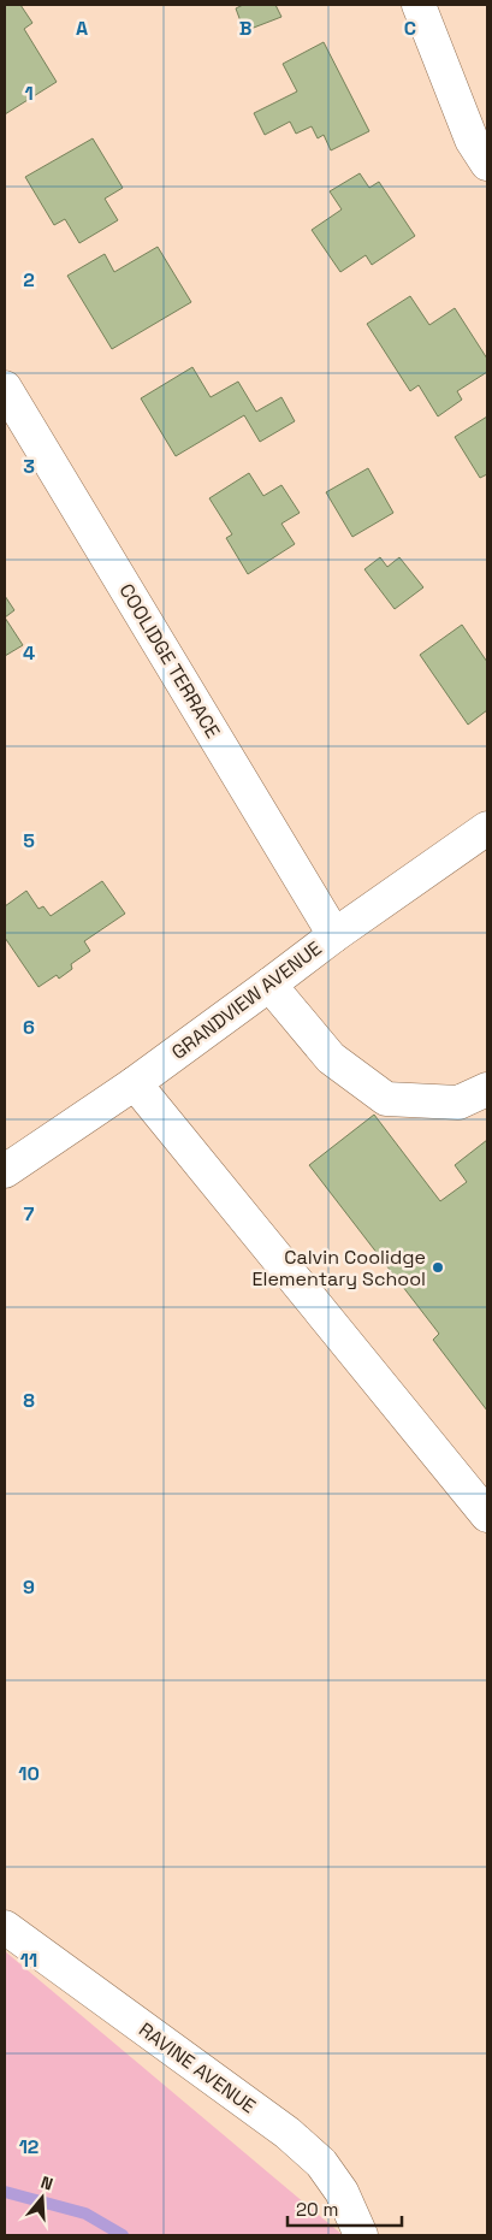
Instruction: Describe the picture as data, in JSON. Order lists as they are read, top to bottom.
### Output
{
  "streets": {
    "street": ["COOLIDGE TERRACE", "GRANDVIEW AVENUE", "RAVINE AVENUE"]
  },
  "crossings": [
    ["COOLIDGE TERRACE", "GRANDVIEW AVENUE"]
  ],
  "places": ["Calvin Coolidge Elementary School"],
  "scale_bar": "20 m",
  "north": "top",
  "grid": {
    "columns": ["A", "B", "C"],
    "rows": [
      "1",
      "2",
      "3",
      "4",
      "5",
      "6",
      "7",
      "8",
      "9",
      "10",
      "11",
      "12"
    ]
  }
}
